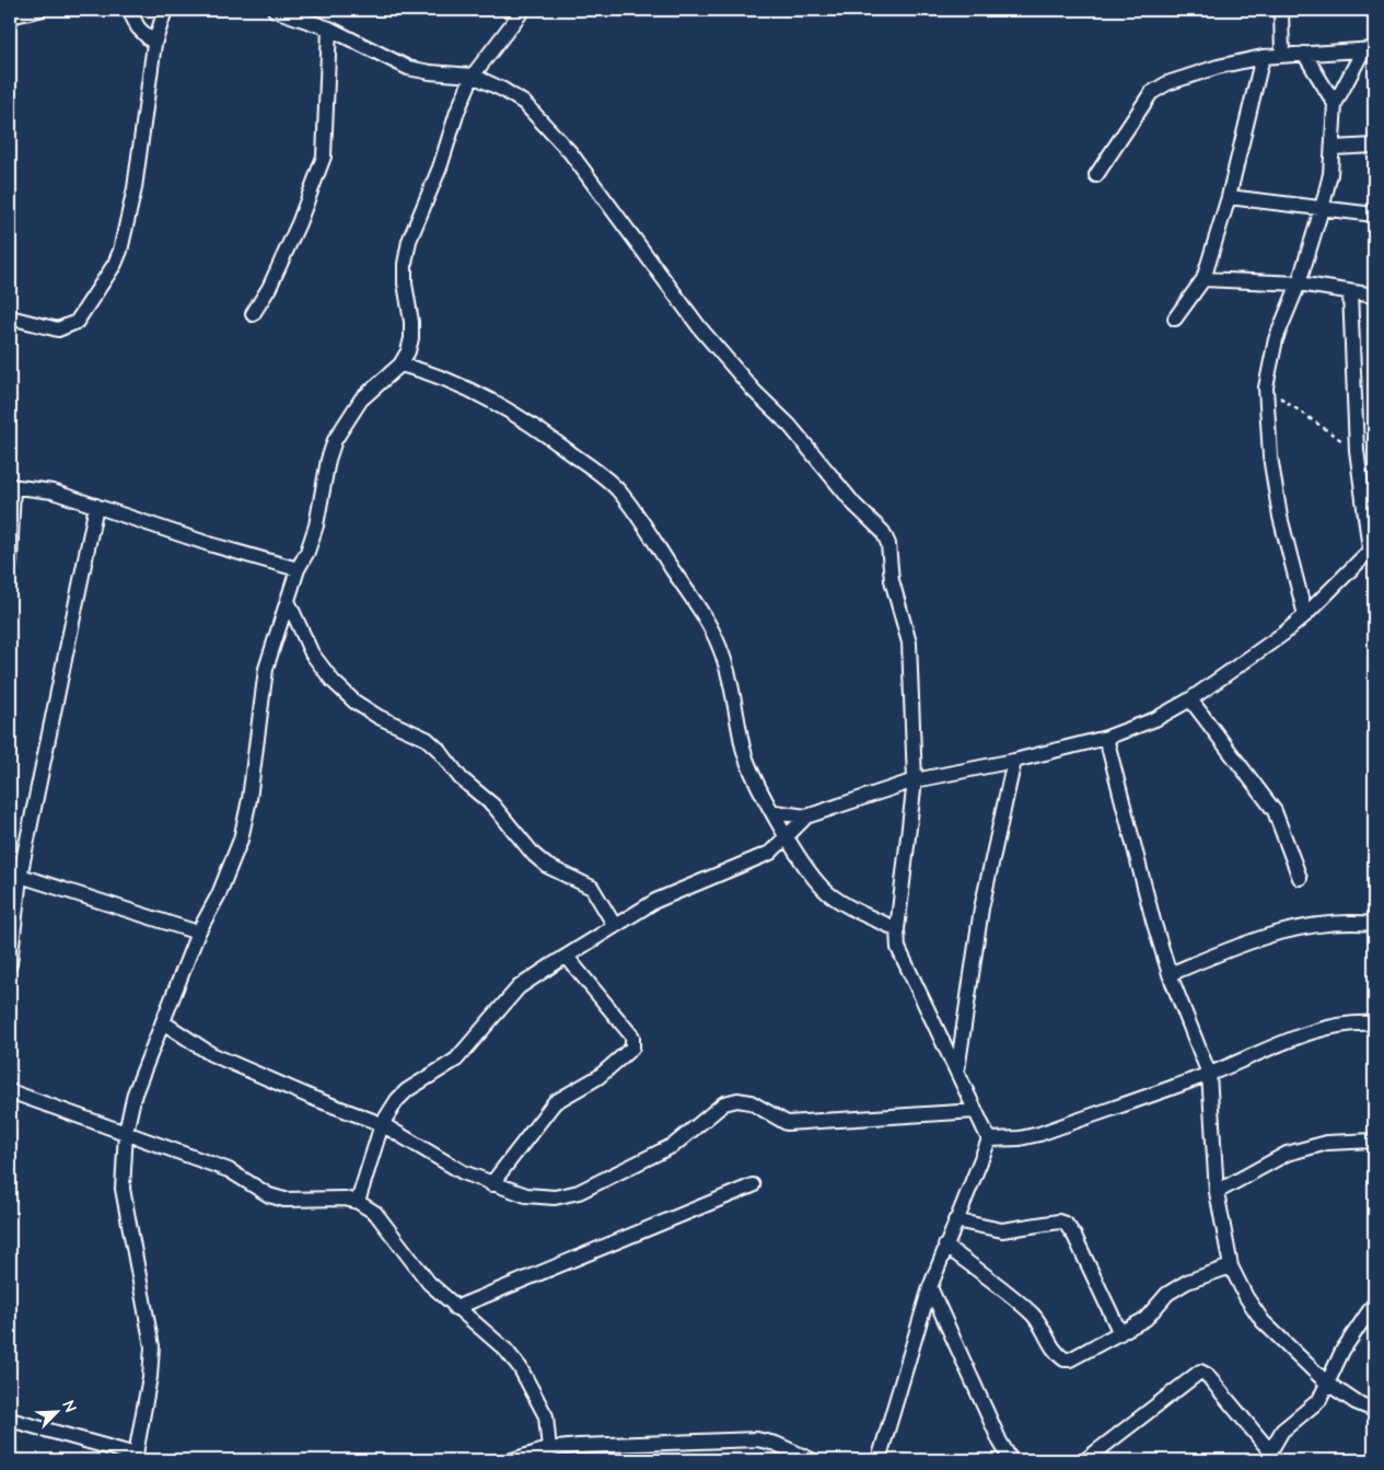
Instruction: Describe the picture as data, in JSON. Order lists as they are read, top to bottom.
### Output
{
  "north": "top right"
}
